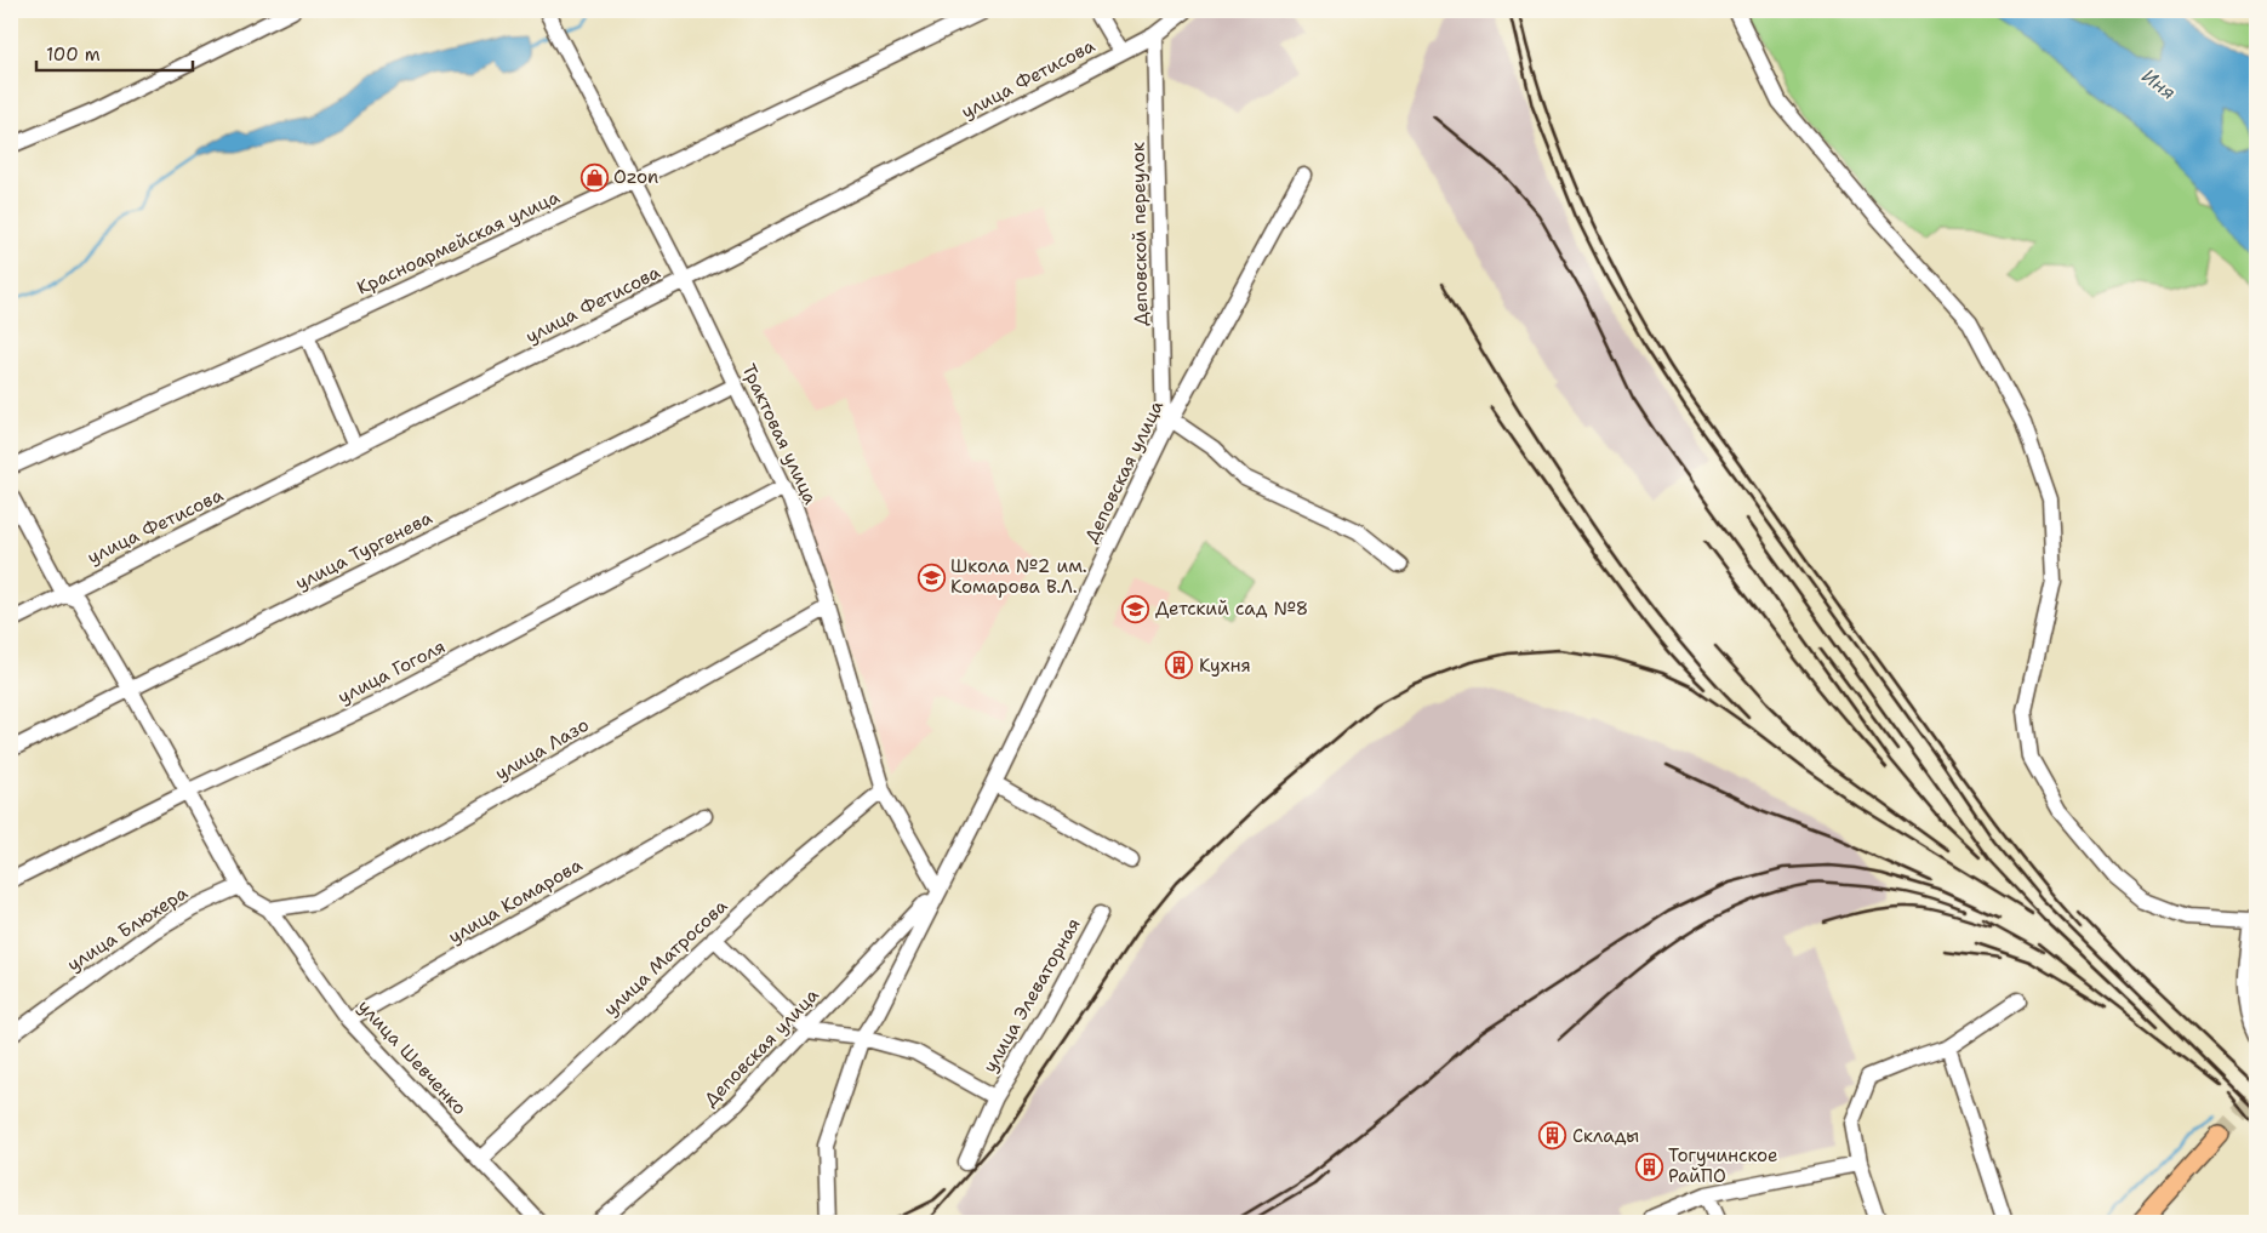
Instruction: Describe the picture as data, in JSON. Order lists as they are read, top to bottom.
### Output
{
  "streets": {
    "street": [
      "улица Фетисова",
      "Деповской переулок",
      "Красноармейская улица",
      "Трактовая улица",
      "Деповская улица",
      "улица Тургенева",
      "улица Гоголя",
      "улица Лазо",
      "улица Комарова",
      "улица Блюхера",
      "улица Матросова",
      "улица Элеваторная",
      "улица Шевченко"
    ]
  },
  "crossings": [
    ["улица Фетисова", "Деповской переулок"],
    ["улица Фетисова", "Трактовая улица"],
    ["Деповской переулок", "Деповская улица"],
    ["Красноармейская улица", "Трактовая улица"],
    ["Трактовая улица", "Деповская улица"],
    ["Трактовая улица", "улица Тургенева"],
    ["Трактовая улица", "улица Гоголя"],
    ["Трактовая улица", "улица Лазо"],
    ["Трактовая улица", "улица Матросова"],
    ["улица Лазо", "улица Шевченко"],
    ["улица Комарова", "улица Шевченко"],
    ["улица Матросова", "улица Шевченко"]
  ],
  "water": ["Иня"],
  "places": {
    "shop": ["Ozon"],
    "school or university": ["Школа №2 им. Комарова В.Л.", "Детский сад №8"],
    "building": ["Кухня", "Склады", "Тогучинское РайПО"]
  },
  "scale_bar": "100 m"
}
